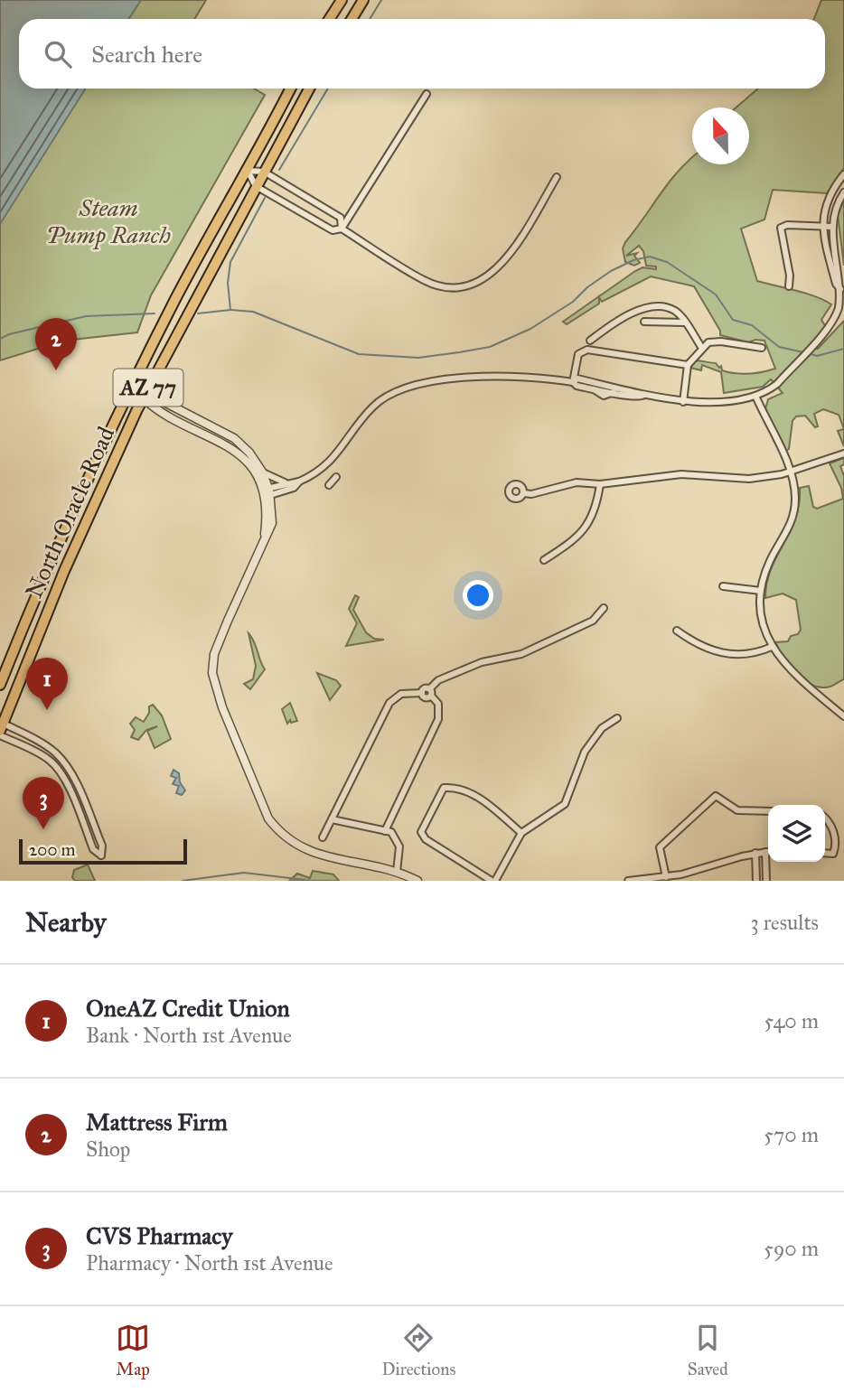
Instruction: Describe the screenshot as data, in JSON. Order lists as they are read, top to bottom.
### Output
{
  "streets": {
    "highway": ["AZ 77", "North Oracle Road"]
  },
  "parks": ["Steam Pump Ranch"],
  "scale_bar": "200 m",
  "north": "top",
  "page": {
    "search": "Search here",
    "pins": ["2", "1", "3"],
    "scale": "200 m",
    "heading": ["Nearby", "3 results"],
    "list": [
      {
        "mark": "1",
        "name": "OneAZ Credit Union",
        "note": "Bank · North 1st Avenue",
        "value": "540 m"
      },
      {
        "mark": "2",
        "name": "Mattress Firm",
        "note": "Shop",
        "value": "570 m"
      },
      {
        "mark": "3",
        "name": "CVS Pharmacy",
        "note": "Pharmacy · North 1st Avenue",
        "value": "590 m"
      }
    ],
    "nav": ["Map", "Directions", "Saved"]
  }
}
